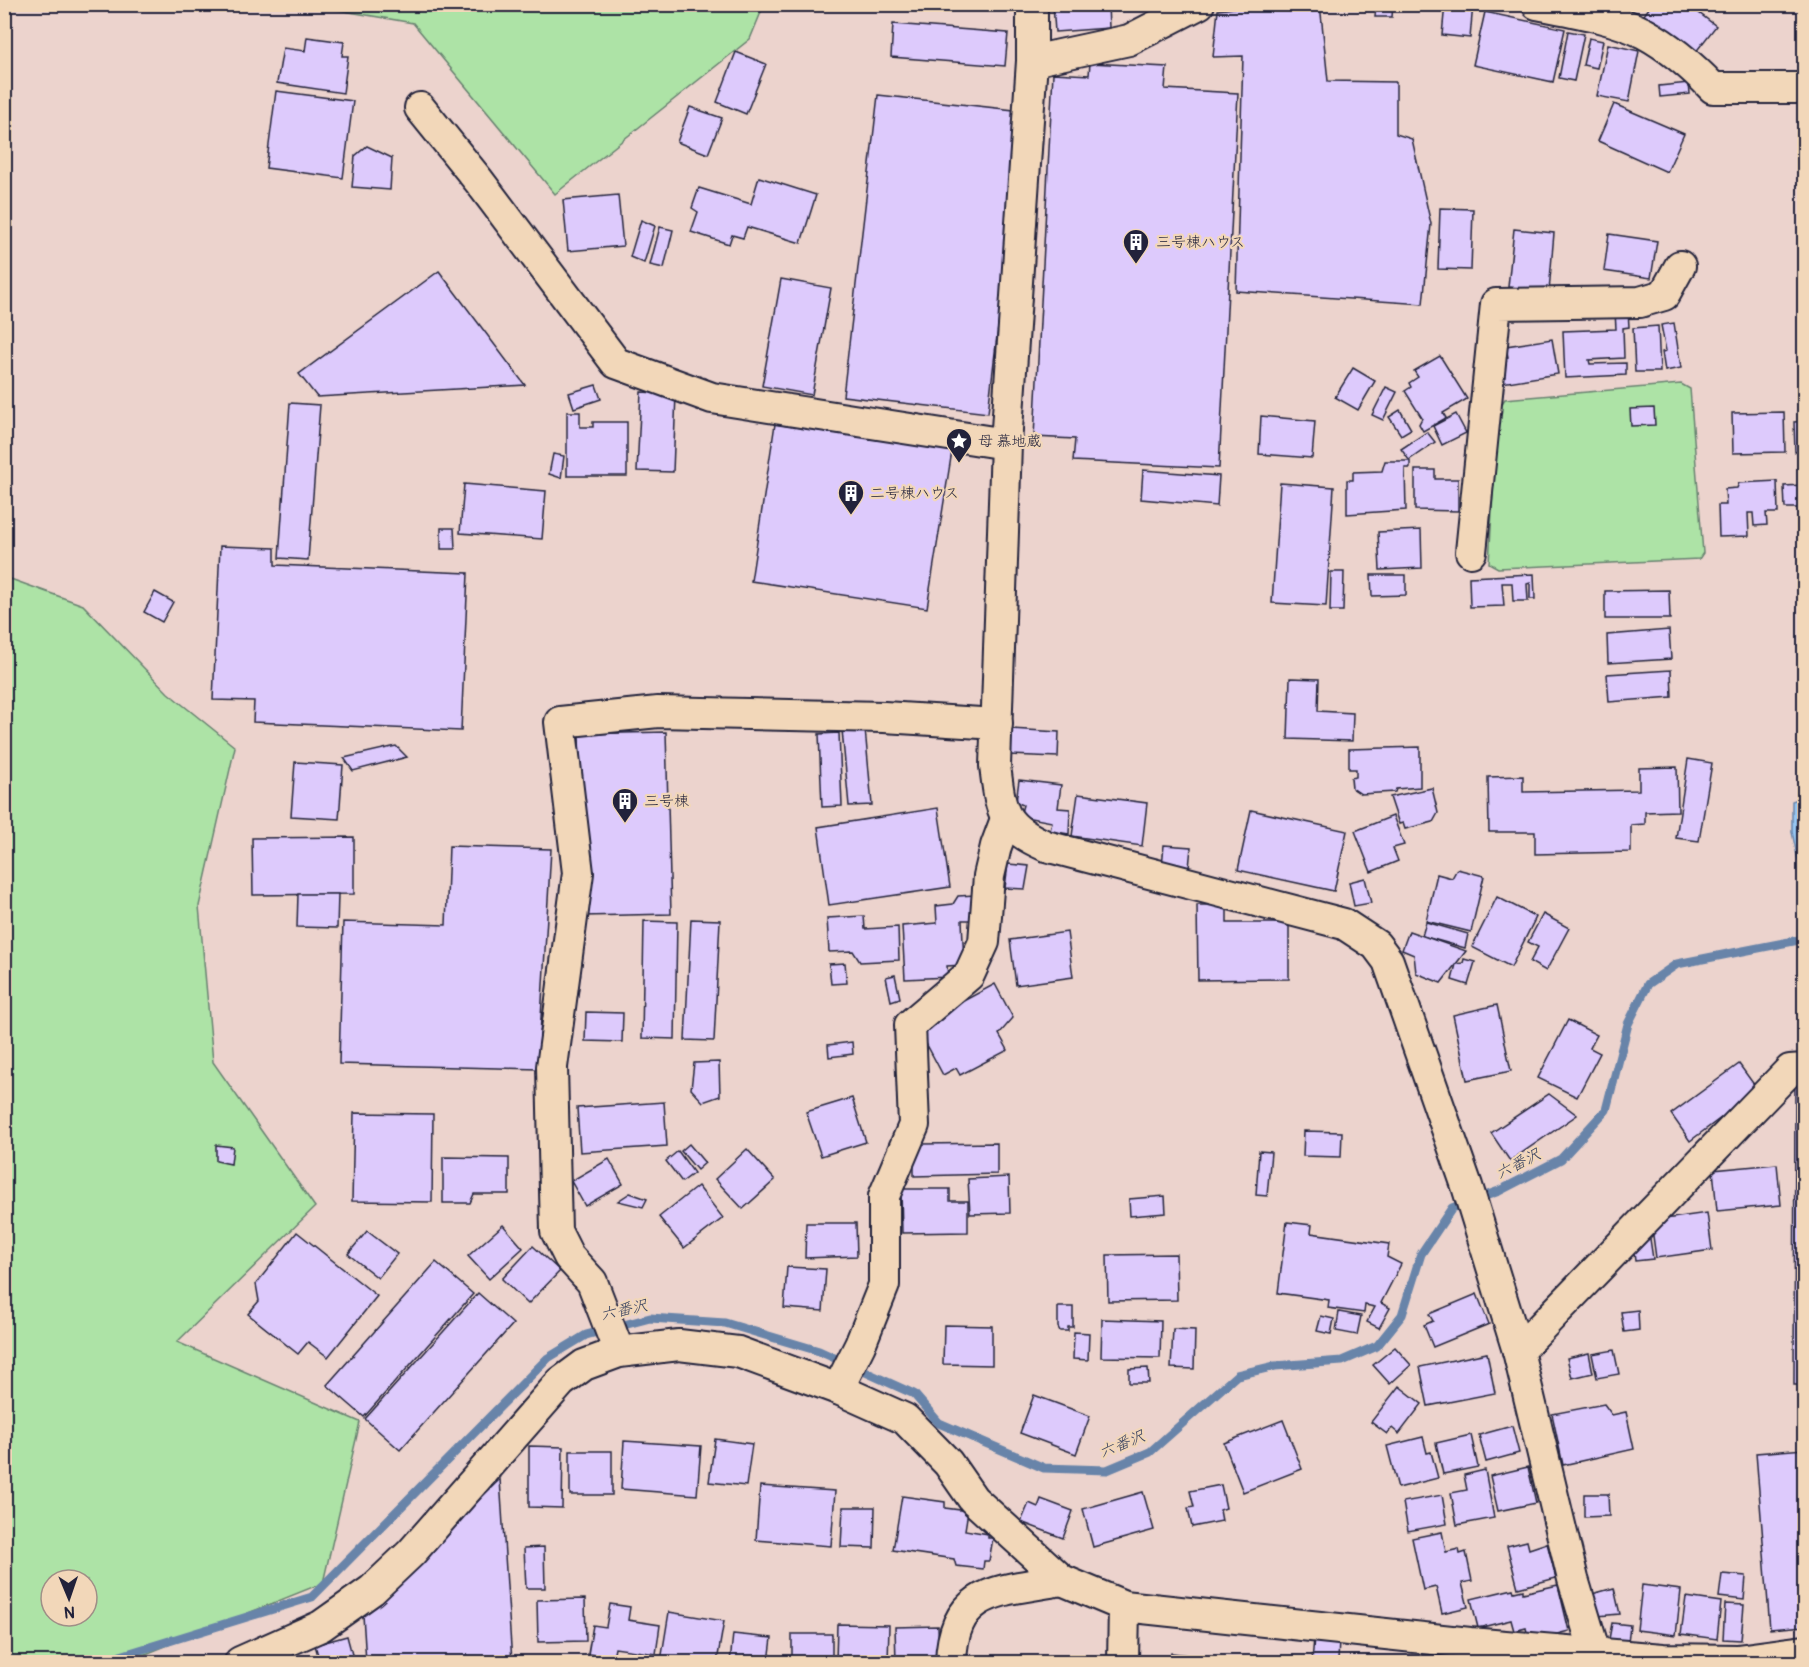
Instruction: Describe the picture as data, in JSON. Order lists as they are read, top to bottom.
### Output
{
  "water": ["六番沢"],
  "places": {
    "building": ["三号棟ハウス", "二号棟ハウス", "三号棟"],
    "place": ["母 慕地蔵"]
  },
  "north": "bottom"
}
